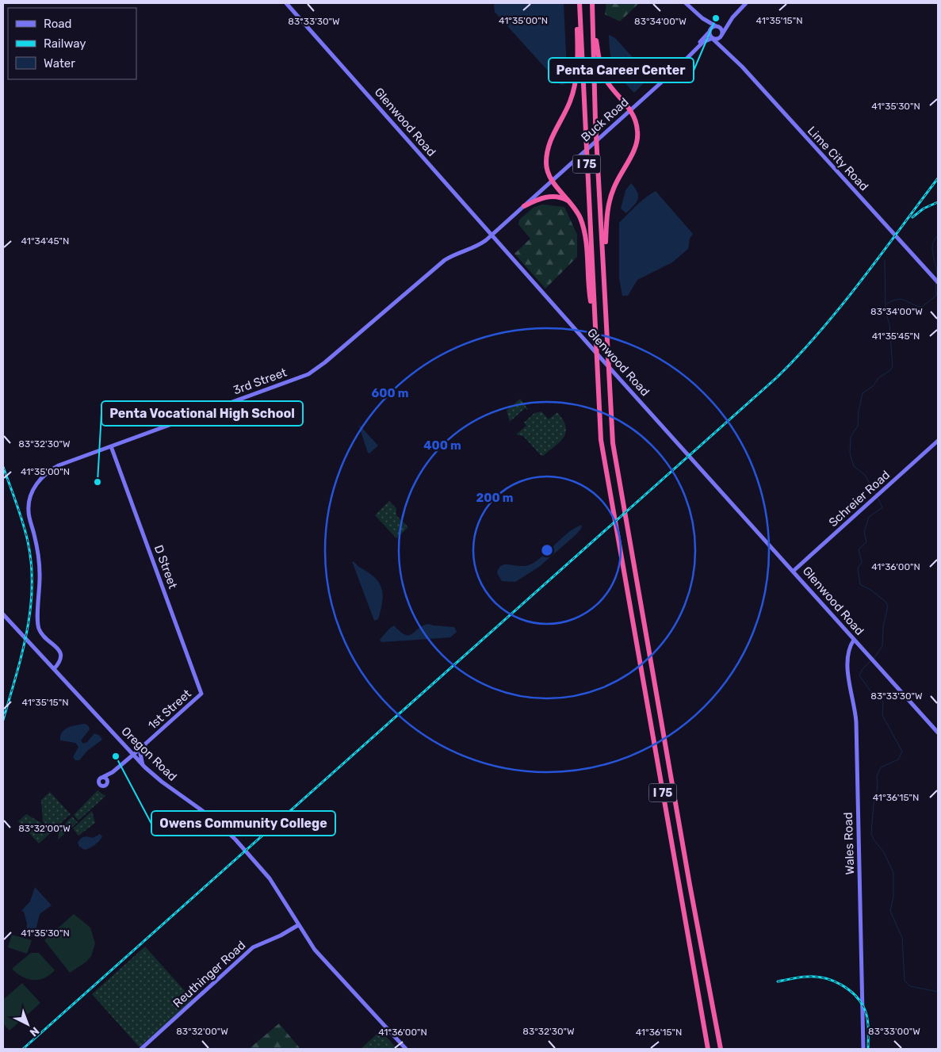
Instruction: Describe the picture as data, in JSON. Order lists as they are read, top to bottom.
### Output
{
  "streets": {
    "highway": ["I 75"],
    "street": [
      "Buck Road",
      "Glenwood Road",
      "Lime City Road",
      "3rd Street",
      "Schreier Road",
      "D Street",
      "1st Street",
      "Oregon Road",
      "Wales Road",
      "Reuthinger Road"
    ]
  },
  "crossings": [
    ["Buck Road", "Glenwood Road"],
    ["Buck Road", "Lime City Road"],
    ["Buck Road", "3rd Street"],
    ["Glenwood Road", "3rd Street"],
    ["Glenwood Road", "Schreier Road"],
    ["Glenwood Road", "Wales Road"],
    ["3rd Street", "D Street"],
    ["3rd Street", "Oregon Road"],
    ["D Street", "1st Street"],
    ["1st Street", "Oregon Road"],
    ["Oregon Road", "Reuthinger Road"]
  ],
  "places": ["Penta Career Center", "Penta Vocational High School", "Owens Community College"],
  "legend": ["Road", "Railway", "Water"],
  "north": "bottom right",
  "coordinates": [
    "41°35'00\"N",
    "41°35'15\"N",
    "83°33'30\"W",
    "83°34'00\"W",
    "41°35'30\"N",
    "41°34'45\"N",
    "41°35'45\"N",
    "83°32'30\"W",
    "41°36'00\"N",
    "41°36'15\"N",
    "83°32'00\"W",
    "83°33'00\"W"
  ],
  "rings": ["600 m", "400 m", "200 m"]
}
